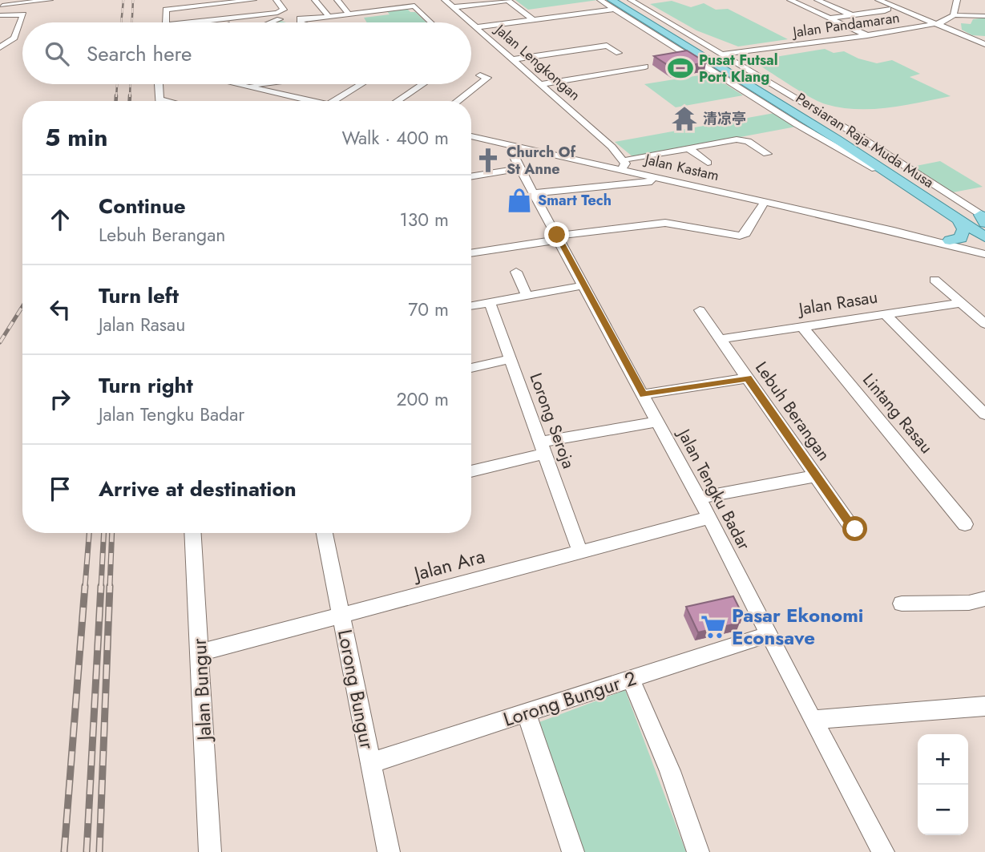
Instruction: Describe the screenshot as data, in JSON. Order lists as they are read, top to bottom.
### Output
{
  "streets": {
    "main road": ["Persiaran Raja Muda Musa"],
    "street": [
      "Jalan Pandamaran",
      "Jalan Lengkongan",
      "Jalan Kastam",
      "Jalan Rasau",
      "Lebuh Berangan",
      "Lintang Rasau",
      "Lorong Seroja",
      "Jalan Tengku Badar",
      "Jalan Ara",
      "Jalan Bungur",
      "Lorong Bungur",
      "Lorong Bungur 2"
    ]
  },
  "crossings": [
    ["Jalan Lengkongan", "Jalan Kastam"],
    ["Jalan Kastam", "Jalan Tengku Badar"],
    ["Jalan Rasau", "Lebuh Berangan"],
    ["Jalan Rasau", "Lintang Rasau"],
    ["Lorong Seroja", "Jalan Ara"],
    ["Jalan Tengku Badar", "Jalan Ara"],
    ["Jalan Tengku Badar", "Lorong Bungur 2"],
    ["Jalan Ara", "Jalan Bungur"],
    ["Jalan Ara", "Lorong Bungur"],
    ["Lorong Bungur", "Lorong Bungur 2"]
  ],
  "places": {
    "sports": ["Pusat Futsal Port Klang"],
    "temple": ["清凉亭"],
    "church": ["Church Of St Anne"],
    "shop": ["Smart Tech"],
    "supermarket": ["Pasar Ekonomi Econsave"]
  },
  "page": {
    "search": "Search here",
    "heading": ["5 min", "Walk · 400 m"],
    "list": [
      ["Continue", "Lebuh Berangan", "130 m"],
      ["Turn left", "Jalan Rasau", "70 m"],
      ["Turn right", "Jalan Tengku Badar", "200 m"],
      "Arrive at destination"
    ],
    "map_buttons": ["+", "−"]
  }
}
